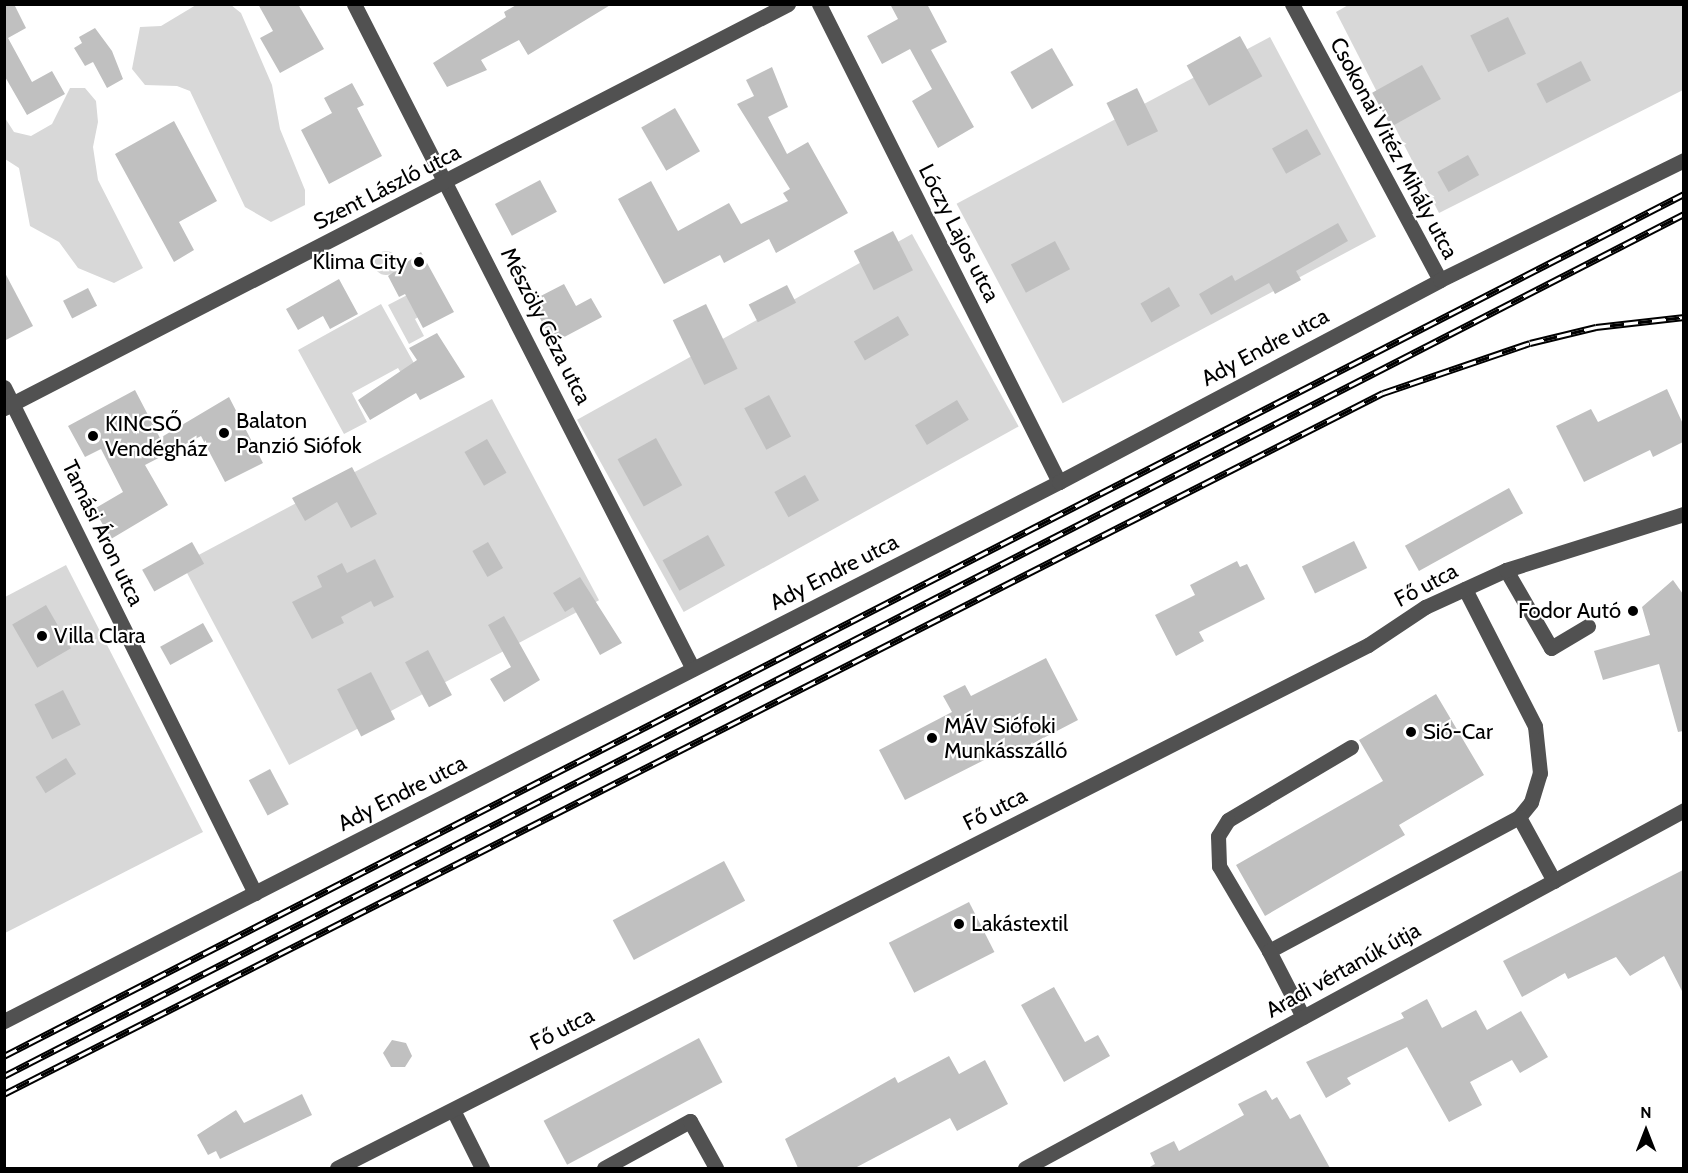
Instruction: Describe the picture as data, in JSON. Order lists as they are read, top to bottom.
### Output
{
  "streets": {
    "street": [
      "Csokonai Vitéz Mihály utca",
      "Szent László utca",
      "Lóczy Lajos utca",
      "Mészöly Géza utca",
      "Ady Endre utca",
      "Tamási Áron utca",
      "Fő utca",
      "Aradi vértanúk útja"
    ]
  },
  "crossings": [
    ["Csokonai Vitéz Mihály utca", "Ady Endre utca"],
    ["Szent László utca", "Mészöly Géza utca"],
    ["Szent László utca", "Tamási Áron utca"],
    ["Lóczy Lajos utca", "Ady Endre utca"],
    ["Mészöly Géza utca", "Ady Endre utca"],
    ["Ady Endre utca", "Tamási Áron utca"]
  ],
  "places": [
    "Klima City",
    "Balaton Panzió Siófok",
    "KINCSŐ Vendégház",
    "Fodor Autó",
    "Villa Clara",
    "Sió-Car",
    "MÁV Siófoki Munkásszálló",
    "Lakástextil"
  ],
  "north": "top"
}
